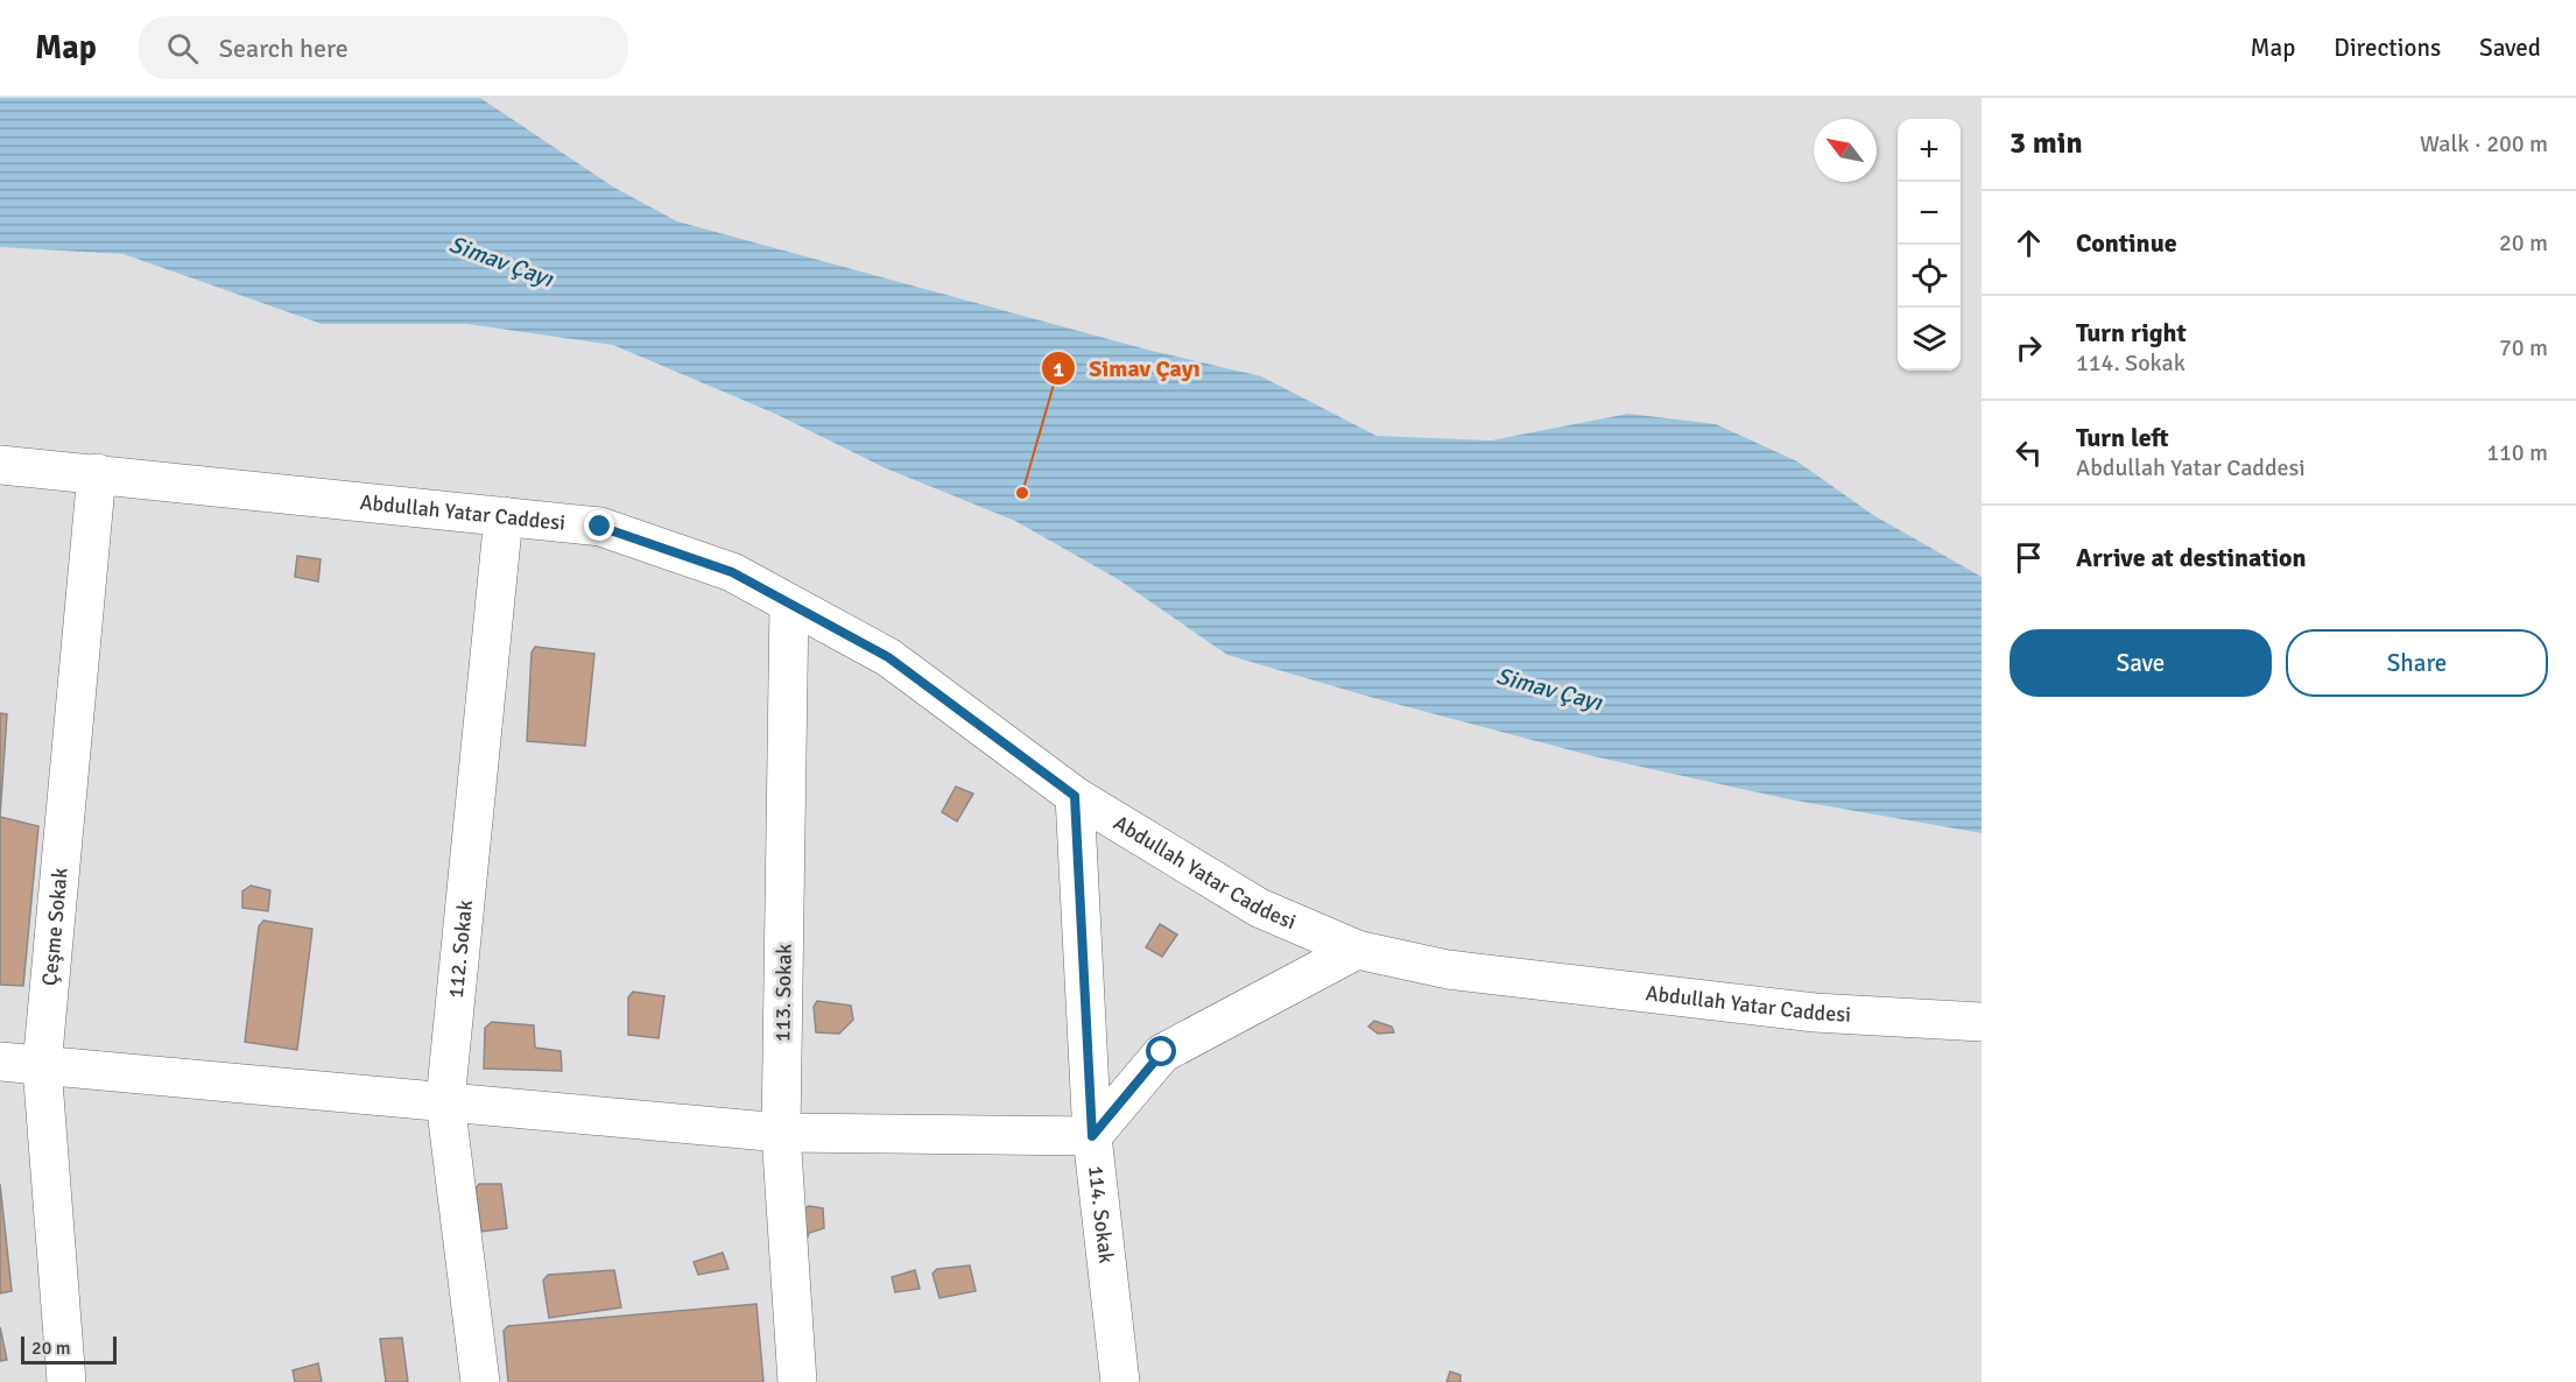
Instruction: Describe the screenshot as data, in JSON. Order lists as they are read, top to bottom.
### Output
{
  "streets": {
    "street": [
      "Abdullah Yatar Caddesi",
      "Çeşme Sokak",
      "112. Sokak",
      "113. Sokak",
      "114. Sokak"
    ]
  },
  "crossings": [
    ["Abdullah Yatar Caddesi", "Çeşme Sokak"],
    ["Abdullah Yatar Caddesi", "112. Sokak"],
    ["Abdullah Yatar Caddesi", "113. Sokak"],
    ["Abdullah Yatar Caddesi", "114. Sokak"]
  ],
  "water": ["Simav Çayı"],
  "places": ["Simav Çayı"],
  "scale_bar": "20 m",
  "north": "top left",
  "page": {
    "header": "Map",
    "search": "Search here",
    "nav": ["Map", "Directions", "Saved"],
    "heading": ["3 min", "Walk · 200 m"],
    "map_buttons": ["+", "−"],
    "list": [
      ["Continue", "20 m"],
      ["Turn right", "114. Sokak", "70 m"],
      ["Turn left", "Abdullah Yatar Caddesi", "110 m"],
      "Arrive at destination"
    ],
    "buttons": ["Save", "Share"],
    "scale": "20 m"
  }
}
